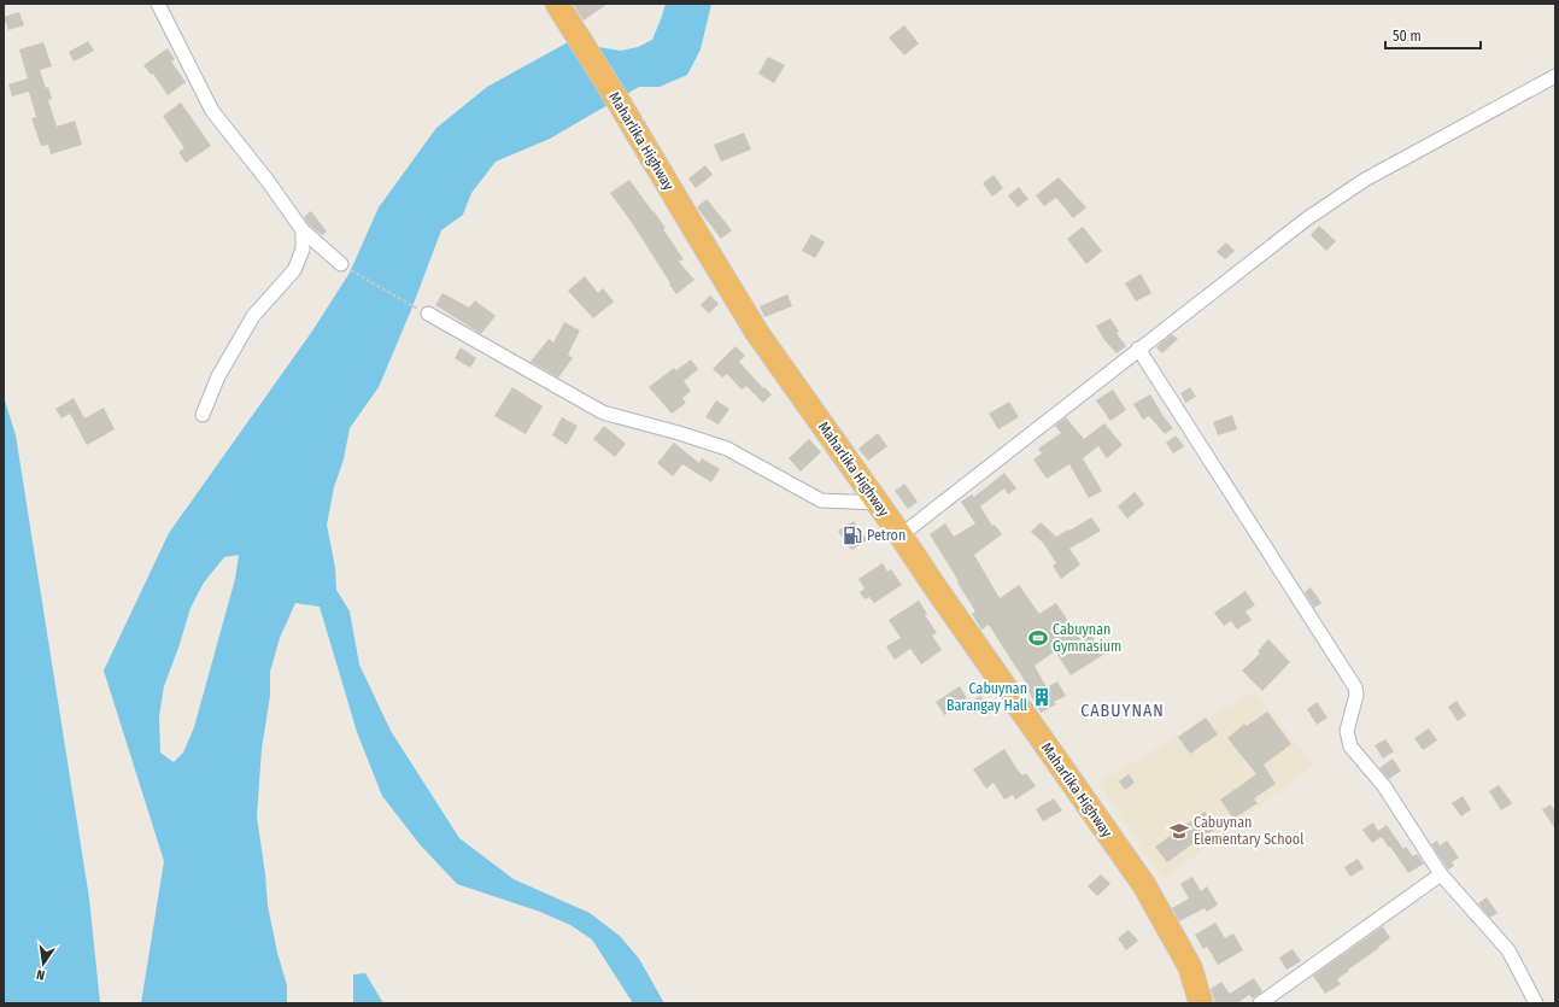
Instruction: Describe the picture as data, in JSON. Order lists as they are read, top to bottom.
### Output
{
  "streets": {
    "highway": ["Maharlika Highway"]
  },
  "districts": ["CABUYNAN"],
  "places": {
    "fuel station": ["Petron"],
    "sports": ["Cabuynan Gymnasium"],
    "building": ["Cabuynan Barangay Hall"],
    "school or university": ["Cabuynan Elementary School"]
  },
  "scale_bar": "50 m",
  "north": "bottom"
}
